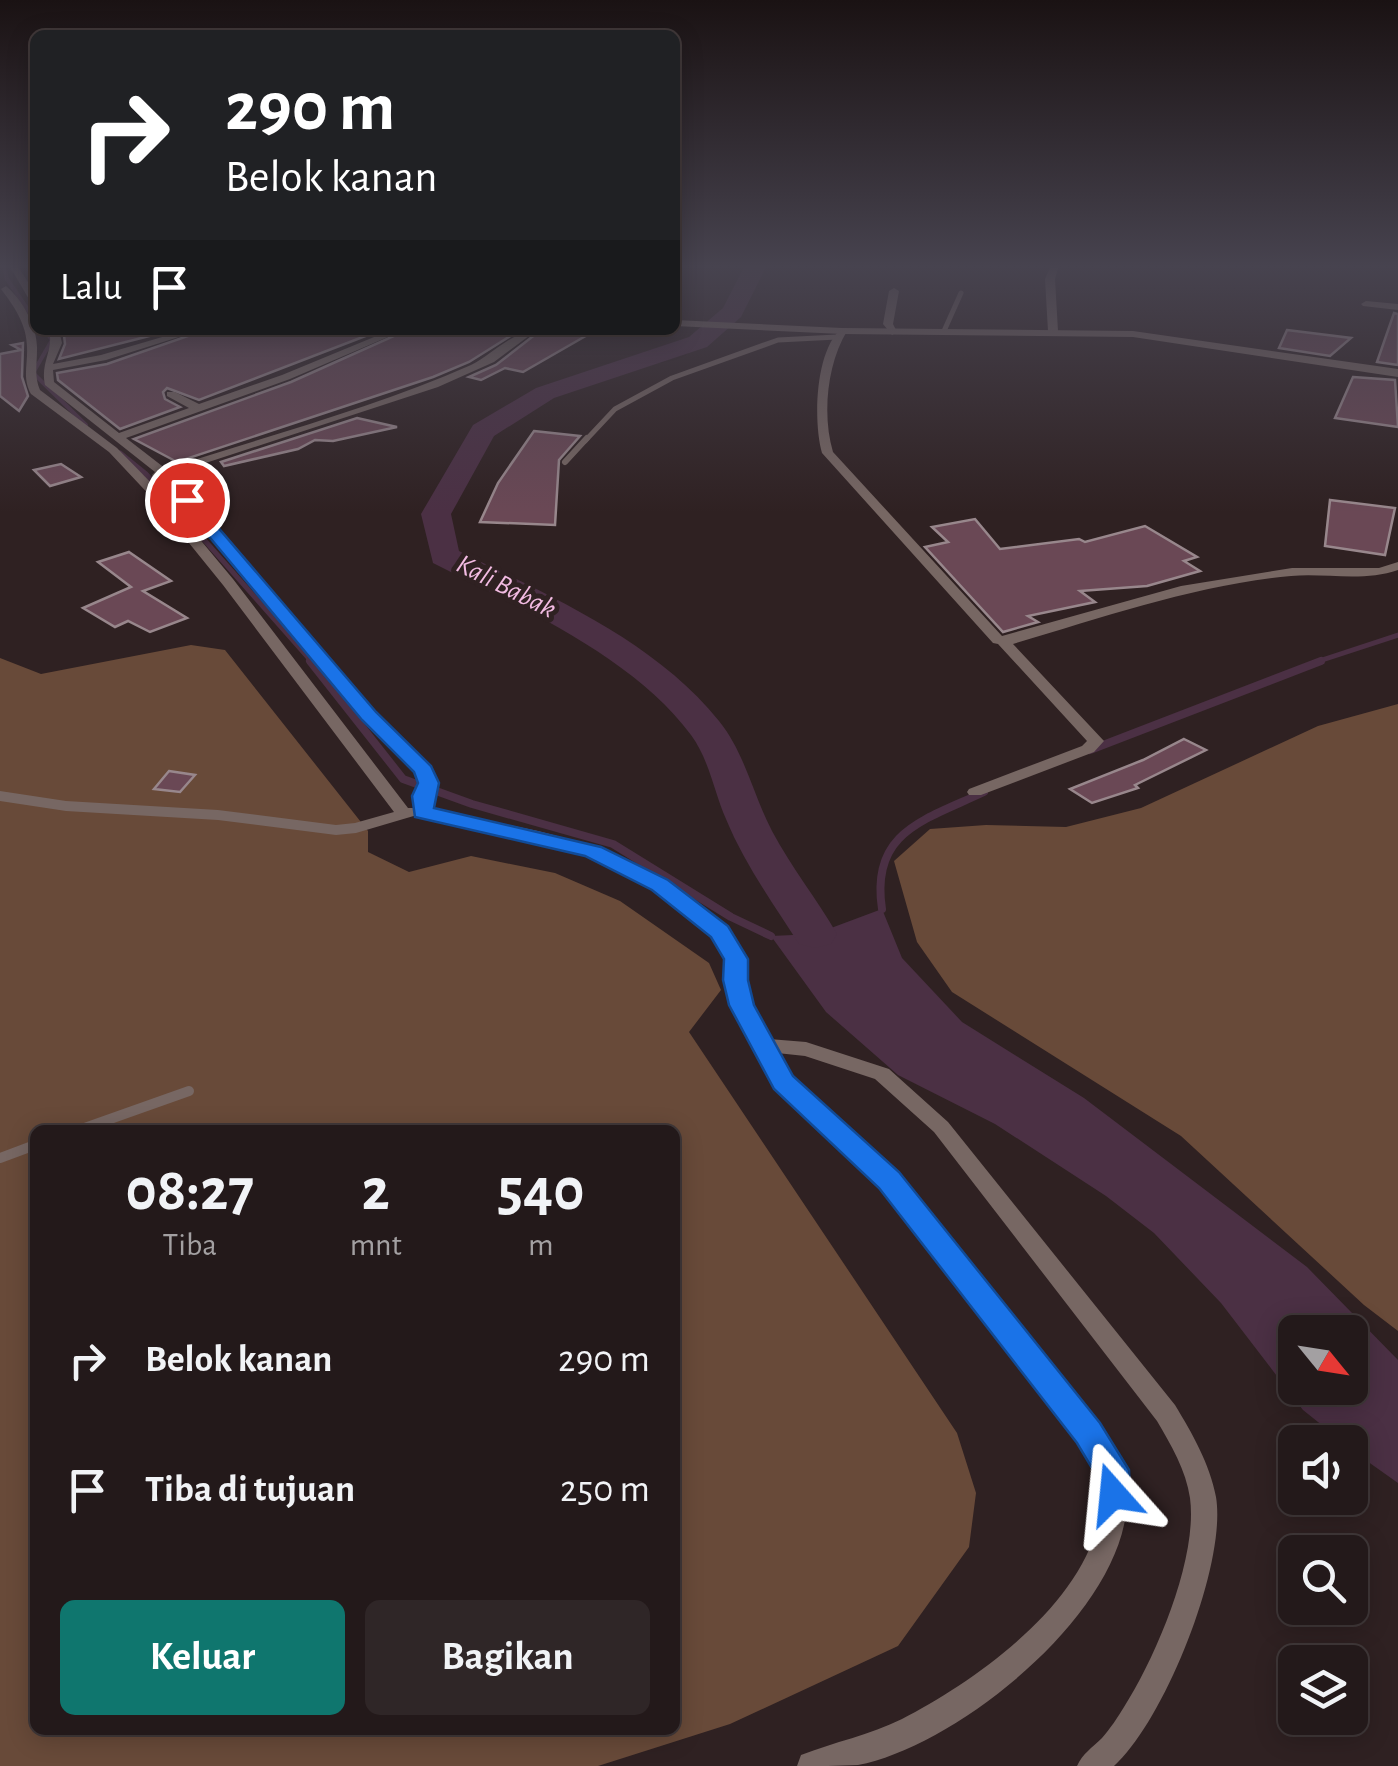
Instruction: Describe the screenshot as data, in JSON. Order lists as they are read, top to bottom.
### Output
{
  "water": ["Kali Babak"],
  "north": "bottom right",
  "page": {
    "turn": ["290 m", "Belok kanan"],
    "then": "Lalu",
    "eta": [
      "08:27",
      "Tiba",
      "2",
      "mnt",
      "540",
      "m"
    ],
    "list": [
      {
        "name": "Belok kanan",
        "value": "290 m"
      },
      {
        "name": "Tiba di tujuan",
        "value": "250 m"
      }
    ],
    "buttons": ["Keluar", "Bagikan"]
  }
}
